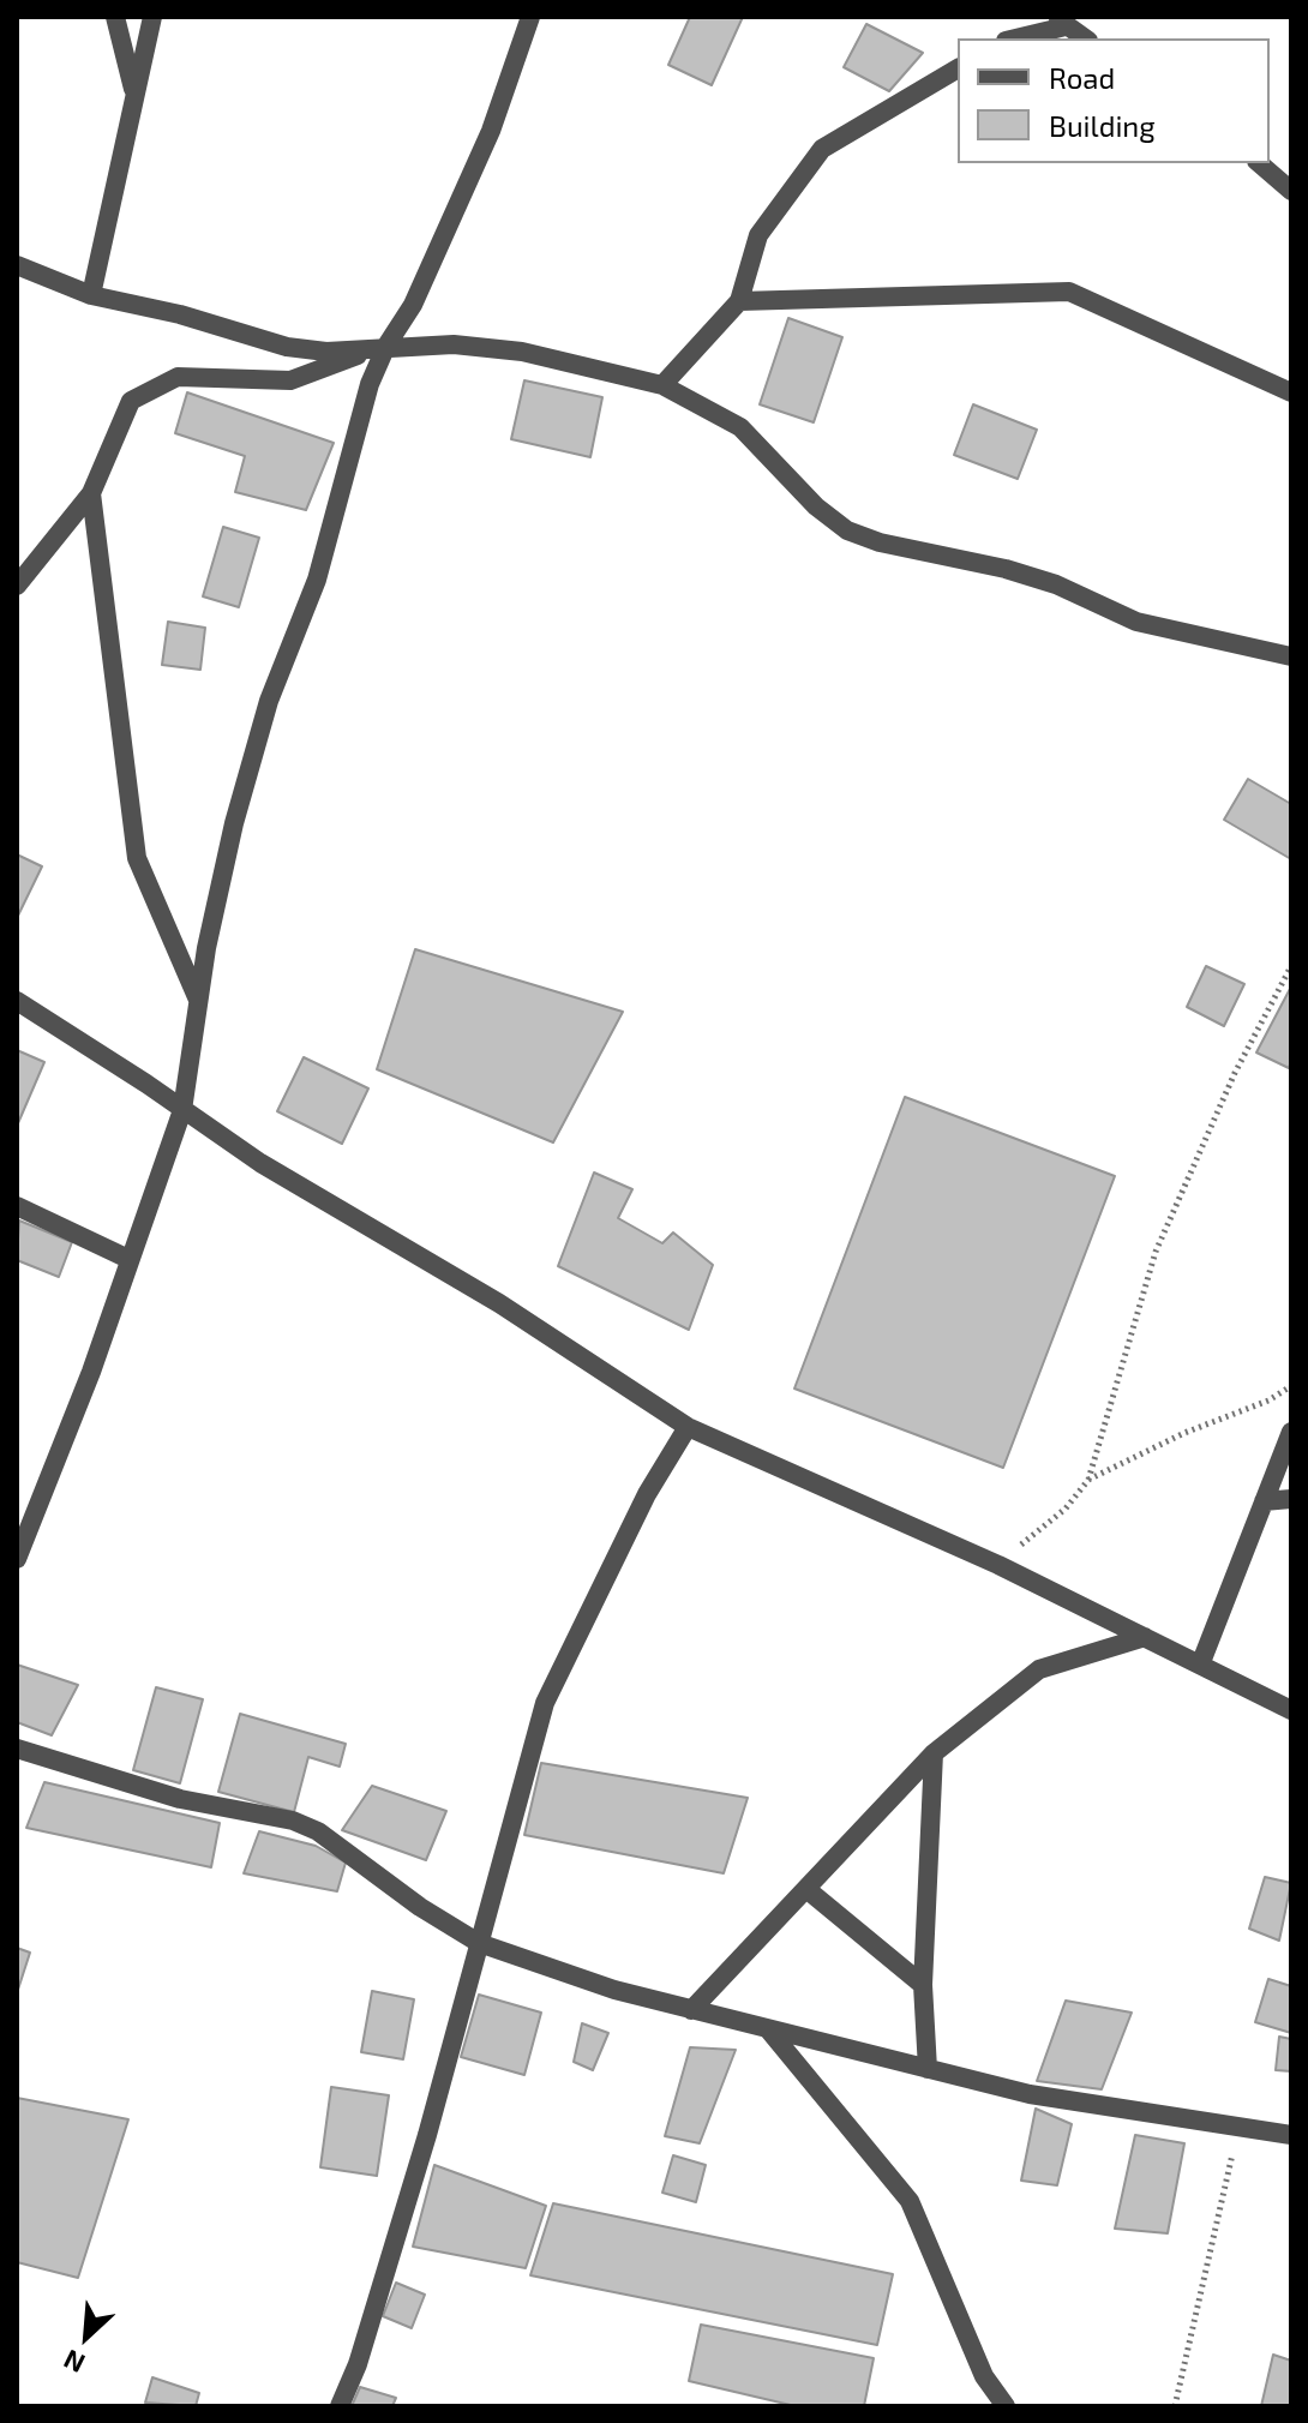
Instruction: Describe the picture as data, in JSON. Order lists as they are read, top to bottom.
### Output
{
  "legend": ["Road", "Building"],
  "north": "bottom left"
}
